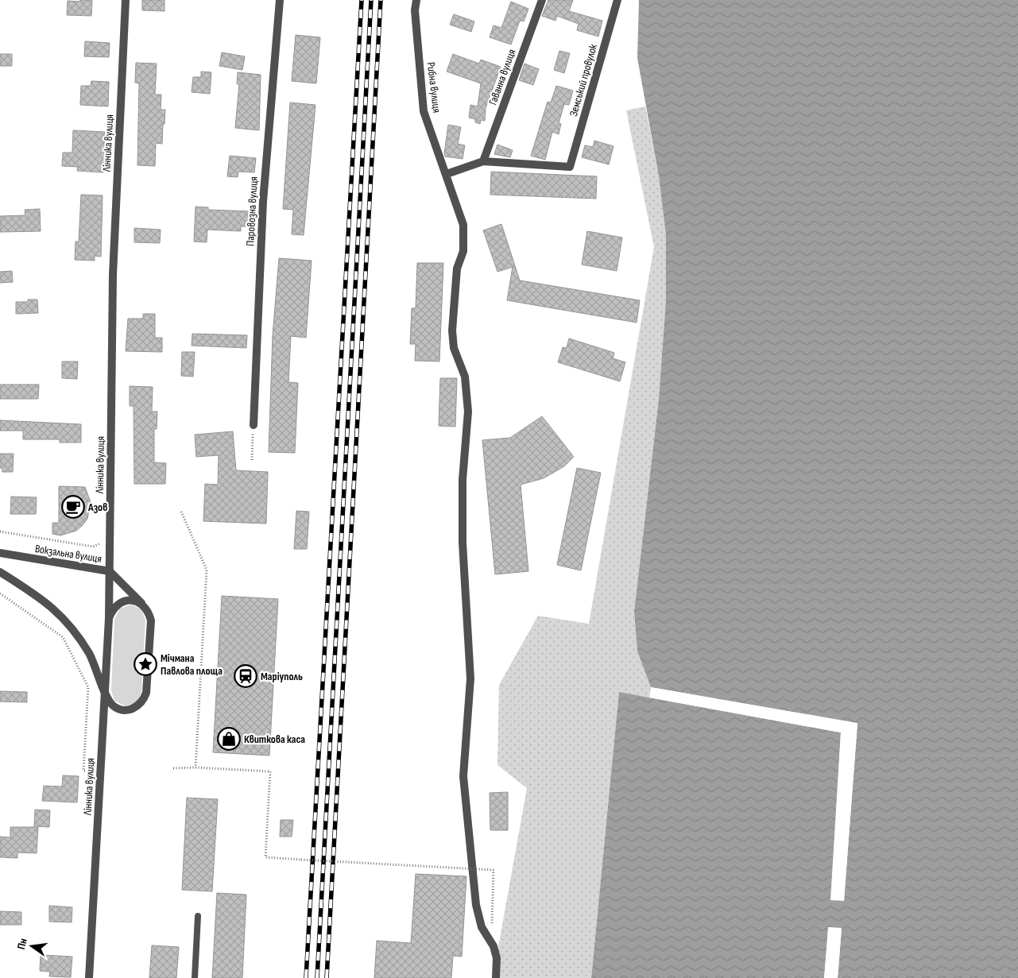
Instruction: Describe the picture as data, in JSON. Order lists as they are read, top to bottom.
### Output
{
  "streets": {
    "street": [
      "Гаванна вулиця",
      "Земський провулок",
      "Рибна вулиця",
      "Лінника вулиця",
      "Паровозна вулиця",
      "Вокзальна вулиця"
    ]
  },
  "crossings": [
    ["Гаванна вулиця", "Земський провулок"],
    ["Лінника вулиця", "Вокзальна вулиця"]
  ],
  "places": {
    "cafe": ["Азов"],
    "place": ["Мічмана Павлова площа"],
    "station": ["Маріуполь"],
    "shop": ["Квиткова каса"]
  },
  "north": "left"
}
